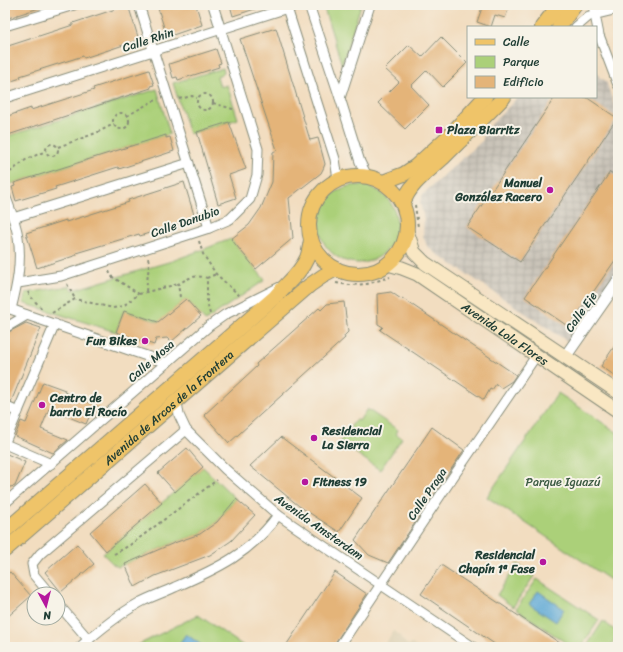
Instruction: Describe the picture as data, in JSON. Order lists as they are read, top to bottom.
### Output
{
  "streets": {
    "main road": ["Avenida Lola Flores", "Avenida de Arcos de la Frontera"],
    "street": [
      "Calle Rhin",
      "Calle Danubio",
      "Calle Eje",
      "Calle Mosa",
      "Calle Praga",
      "Avenida Amsterdam"
    ]
  },
  "crossings": [
    ["Calle Rhin", "Calle Danubio"],
    ["Calle Eje", "Avenida Lola Flores"],
    ["Avenida Lola Flores", "Avenida de Arcos de la Frontera"],
    ["Avenida Lola Flores", "Calle Praga"],
    ["Calle Mosa", "Avenida de Arcos de la Frontera"],
    ["Avenida de Arcos de la Frontera", "Avenida Amsterdam"],
    ["Calle Praga", "Avenida Amsterdam"]
  ],
  "parks": ["Parque Iguazú"],
  "places": {
    "transit": ["Plaza Biarritz"],
    "other": [
      "Manuel González Racero",
      "Fun Bikes",
      "Centro de barrio El Rocío",
      "Residencial La Sierra",
      "Fitness 19",
      "Residencial Chapín 1ª Fase"
    ]
  },
  "legend": ["Calle", "Parque", "Edificio"],
  "north": "bottom"
}
